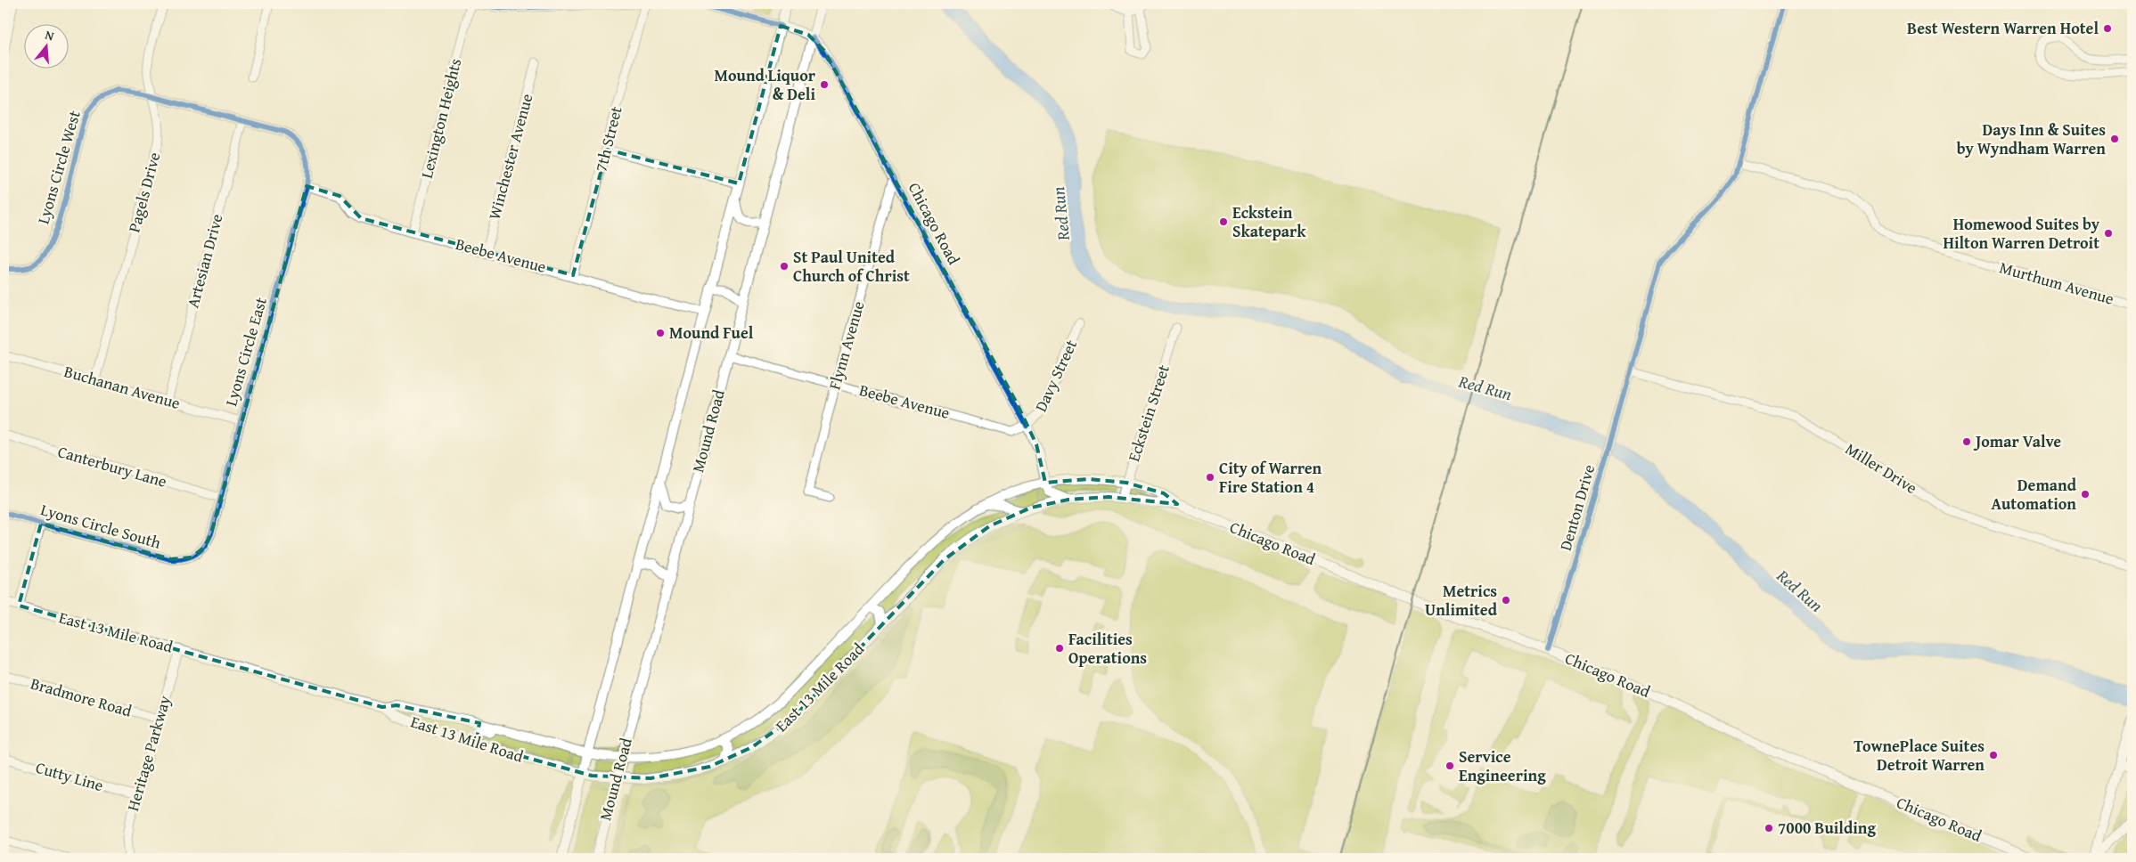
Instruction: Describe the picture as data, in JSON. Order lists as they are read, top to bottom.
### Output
{
  "streets": {
    "main road": ["Chicago Road", "Mound Road", "East 13 Mile Road"],
    "street": [
      "Lexington Heights",
      "7th Street",
      "Winchester Avenue",
      "Lyons Circle West",
      "Pagels Drive",
      "Beebe Avenue",
      "Artesian Drive",
      "Murthum Avenue",
      "Flynn Avenue",
      "Lyons Circle East",
      "Davy Street",
      "Buchanan Avenue",
      "Eckstein Street",
      "Canterbury Lane",
      "Miller Drive",
      "Denton Drive",
      "Lyons Circle South",
      "Bradmore Road",
      "Heritage Parkway",
      "Cutty Line"
    ]
  },
  "crossings": [
    ["Lexington Heights", "Beebe Avenue"],
    ["7th Street", "Beebe Avenue"],
    ["Winchester Avenue", "Beebe Avenue"],
    ["Lyons Circle West", "Pagels Drive"],
    ["Lyons Circle West", "Artesian Drive"],
    ["Lyons Circle West", "Lyons Circle East"],
    ["Pagels Drive", "Buchanan Avenue"],
    ["Chicago Road", "Beebe Avenue"],
    ["Chicago Road", "Flynn Avenue"],
    ["Chicago Road", "Davy Street"],
    ["Chicago Road", "Eckstein Street"],
    ["Chicago Road", "Mound Road"],
    ["Chicago Road", "Denton Drive"],
    ["Chicago Road", "East 13 Mile Road"],
    ["Beebe Avenue", "Flynn Avenue"],
    ["Beebe Avenue", "Lyons Circle East"],
    ["Beebe Avenue", "Davy Street"],
    ["Beebe Avenue", "Mound Road"],
    ["Artesian Drive", "Buchanan Avenue"],
    ["Murthum Avenue", "Denton Drive"],
    ["Lyons Circle East", "Buchanan Avenue"],
    ["Lyons Circle East", "Canterbury Lane"],
    ["Lyons Circle East", "Lyons Circle South"],
    ["Mound Road", "East 13 Mile Road"],
    ["Miller Drive", "Denton Drive"],
    ["East 13 Mile Road", "Heritage Parkway"],
    ["Bradmore Road", "Heritage Parkway"],
    ["Heritage Parkway", "Cutty Line"]
  ],
  "water": ["Red Run"],
  "places": [
    "Best Western Warren Hotel",
    "Mound Liquor & Deli",
    "Days Inn & Suites by Wyndham Warren",
    "Eckstein Skatepark",
    "Homewood Suites by Hilton Warren Detroit",
    "St Paul United Church of Christ",
    "Mound Fuel",
    "Jomar Valve",
    "City of Warren Fire Station 4",
    "Demand Automation",
    "Metrics Unlimited",
    "Facilities Operations",
    "TownePlace Suites Detroit Warren",
    "Service Engineering",
    "7000 Building"
  ],
  "north": "top"
}
